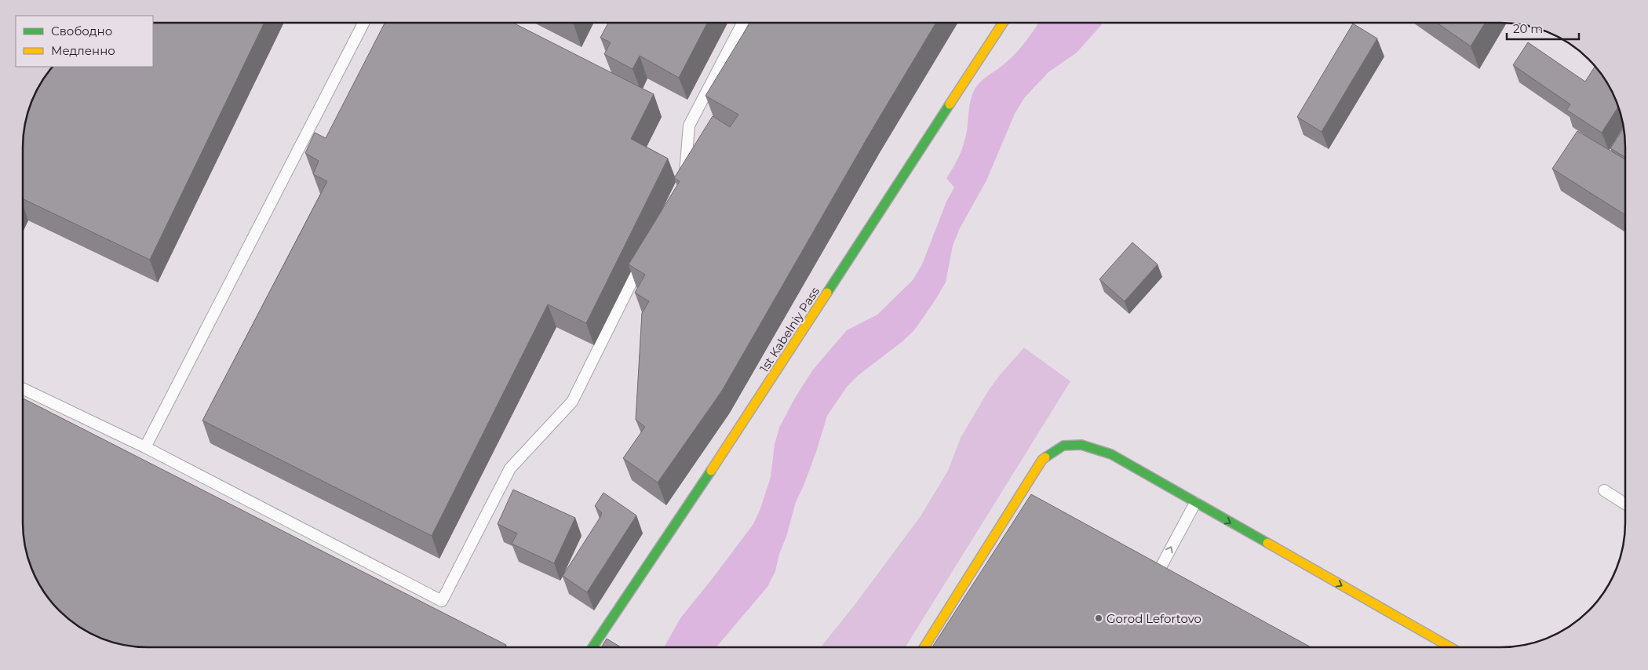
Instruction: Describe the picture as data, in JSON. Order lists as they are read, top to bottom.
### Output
{
  "streets": {
    "street": ["1st Kabelniy Pass"]
  },
  "places": ["Gorod Lefortovo"],
  "legend": ["Свободно", "Медленно"],
  "scale_bar": "20 m"
}
